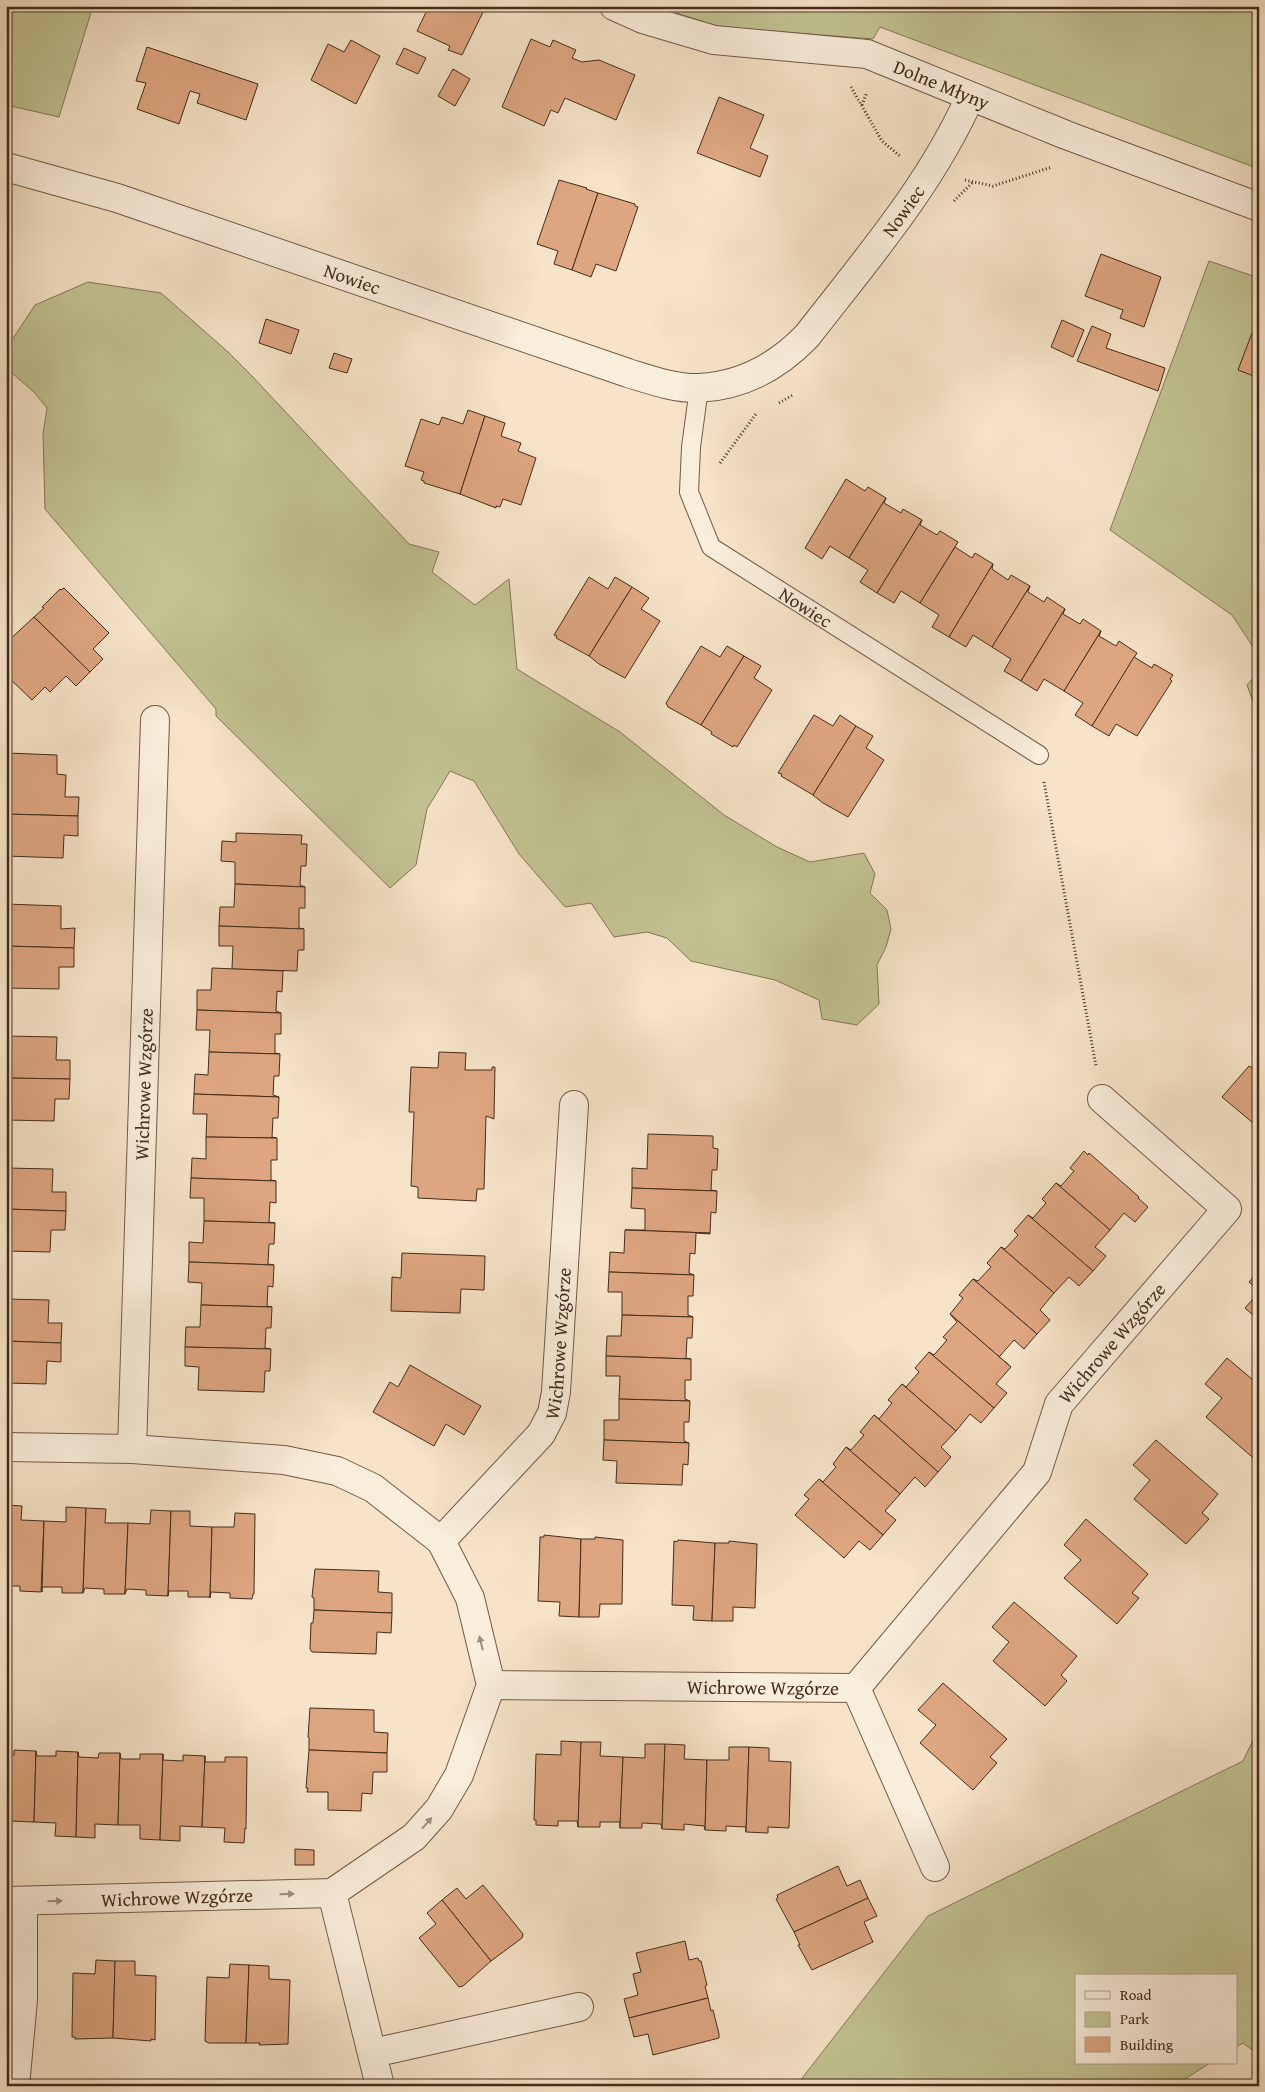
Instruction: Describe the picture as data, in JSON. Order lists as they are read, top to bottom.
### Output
{
  "streets": {
    "street": ["Dolne Młyny", "Nowiec", "Wichrowe Wzgórze"]
  },
  "crossings": [
    ["Dolne Młyny", "Nowiec"]
  ],
  "legend": ["Road", "Park", "Building"]
}
